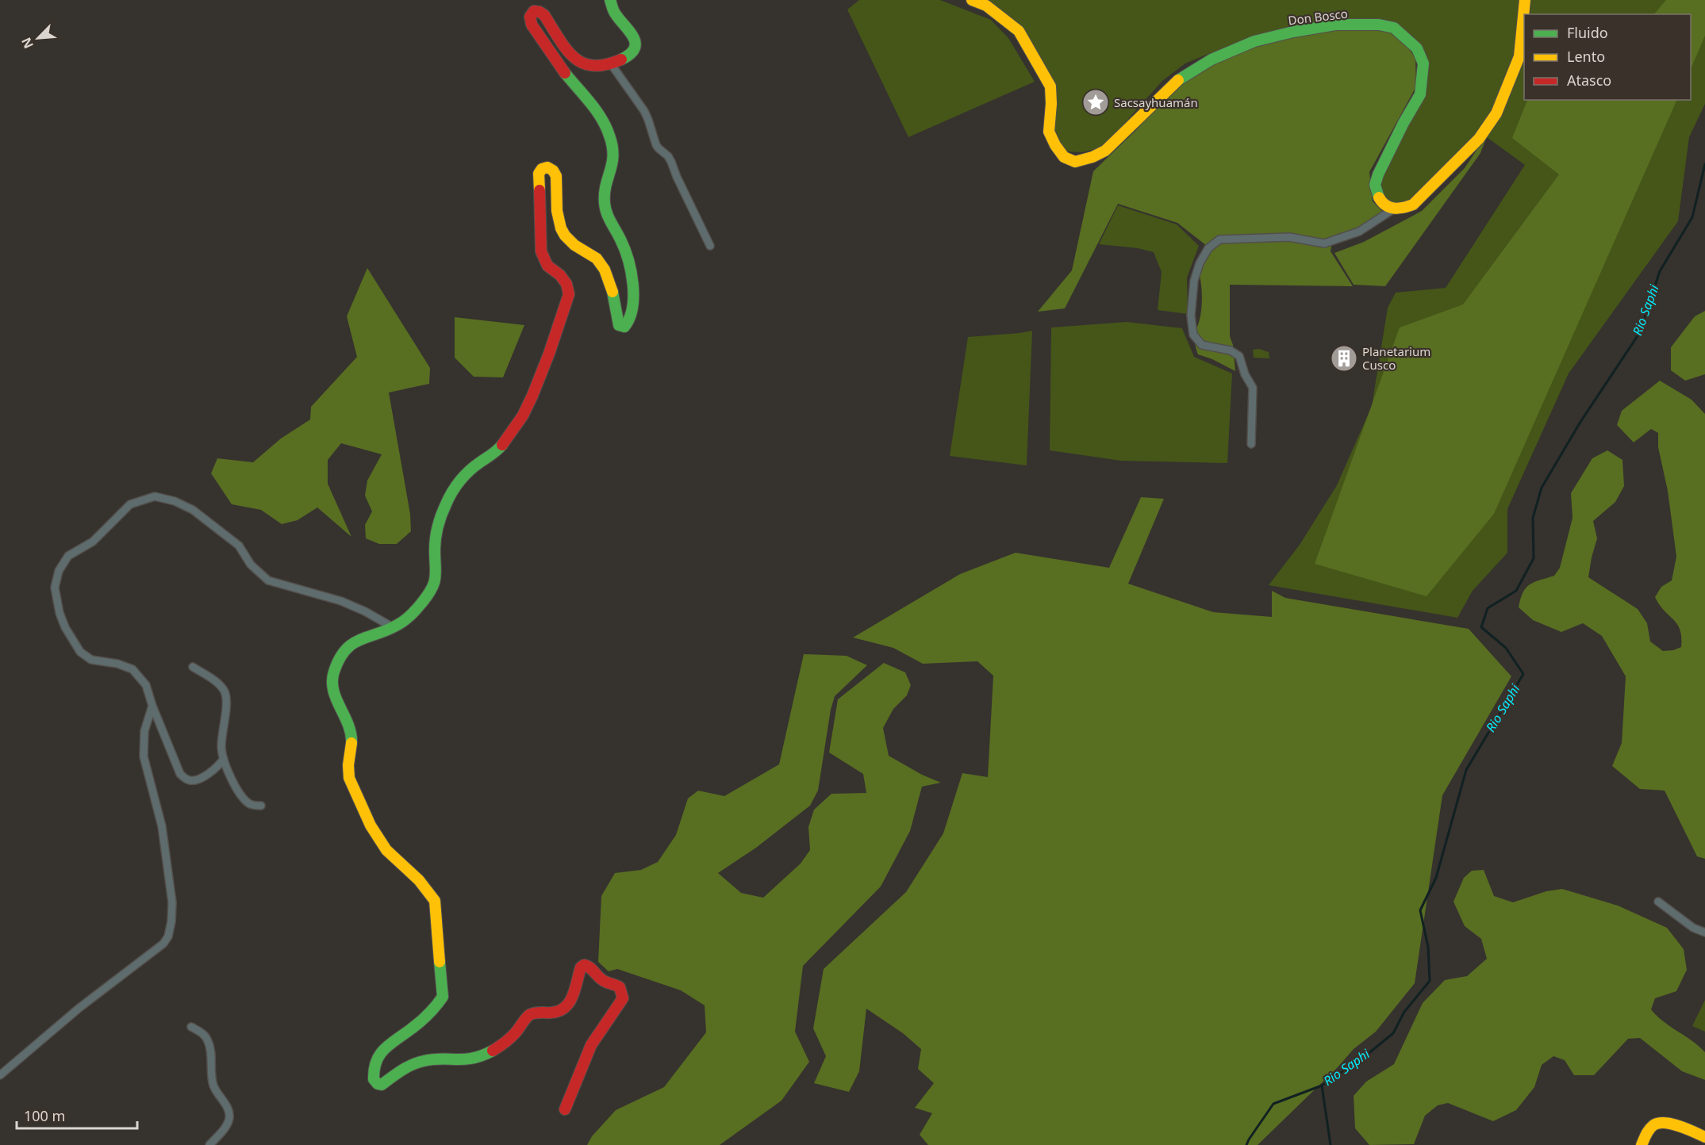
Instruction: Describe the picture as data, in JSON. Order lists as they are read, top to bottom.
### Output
{
  "streets": {
    "street": ["Don Bosco"]
  },
  "water": ["Rio Saphi"],
  "places": {
    "place": ["Sacsayhuamán"],
    "building": ["Planetarium Cusco"]
  },
  "legend": ["Fluido", "Lento", "Atasco"],
  "scale_bar": "100 m",
  "north": "bottom left"
}
